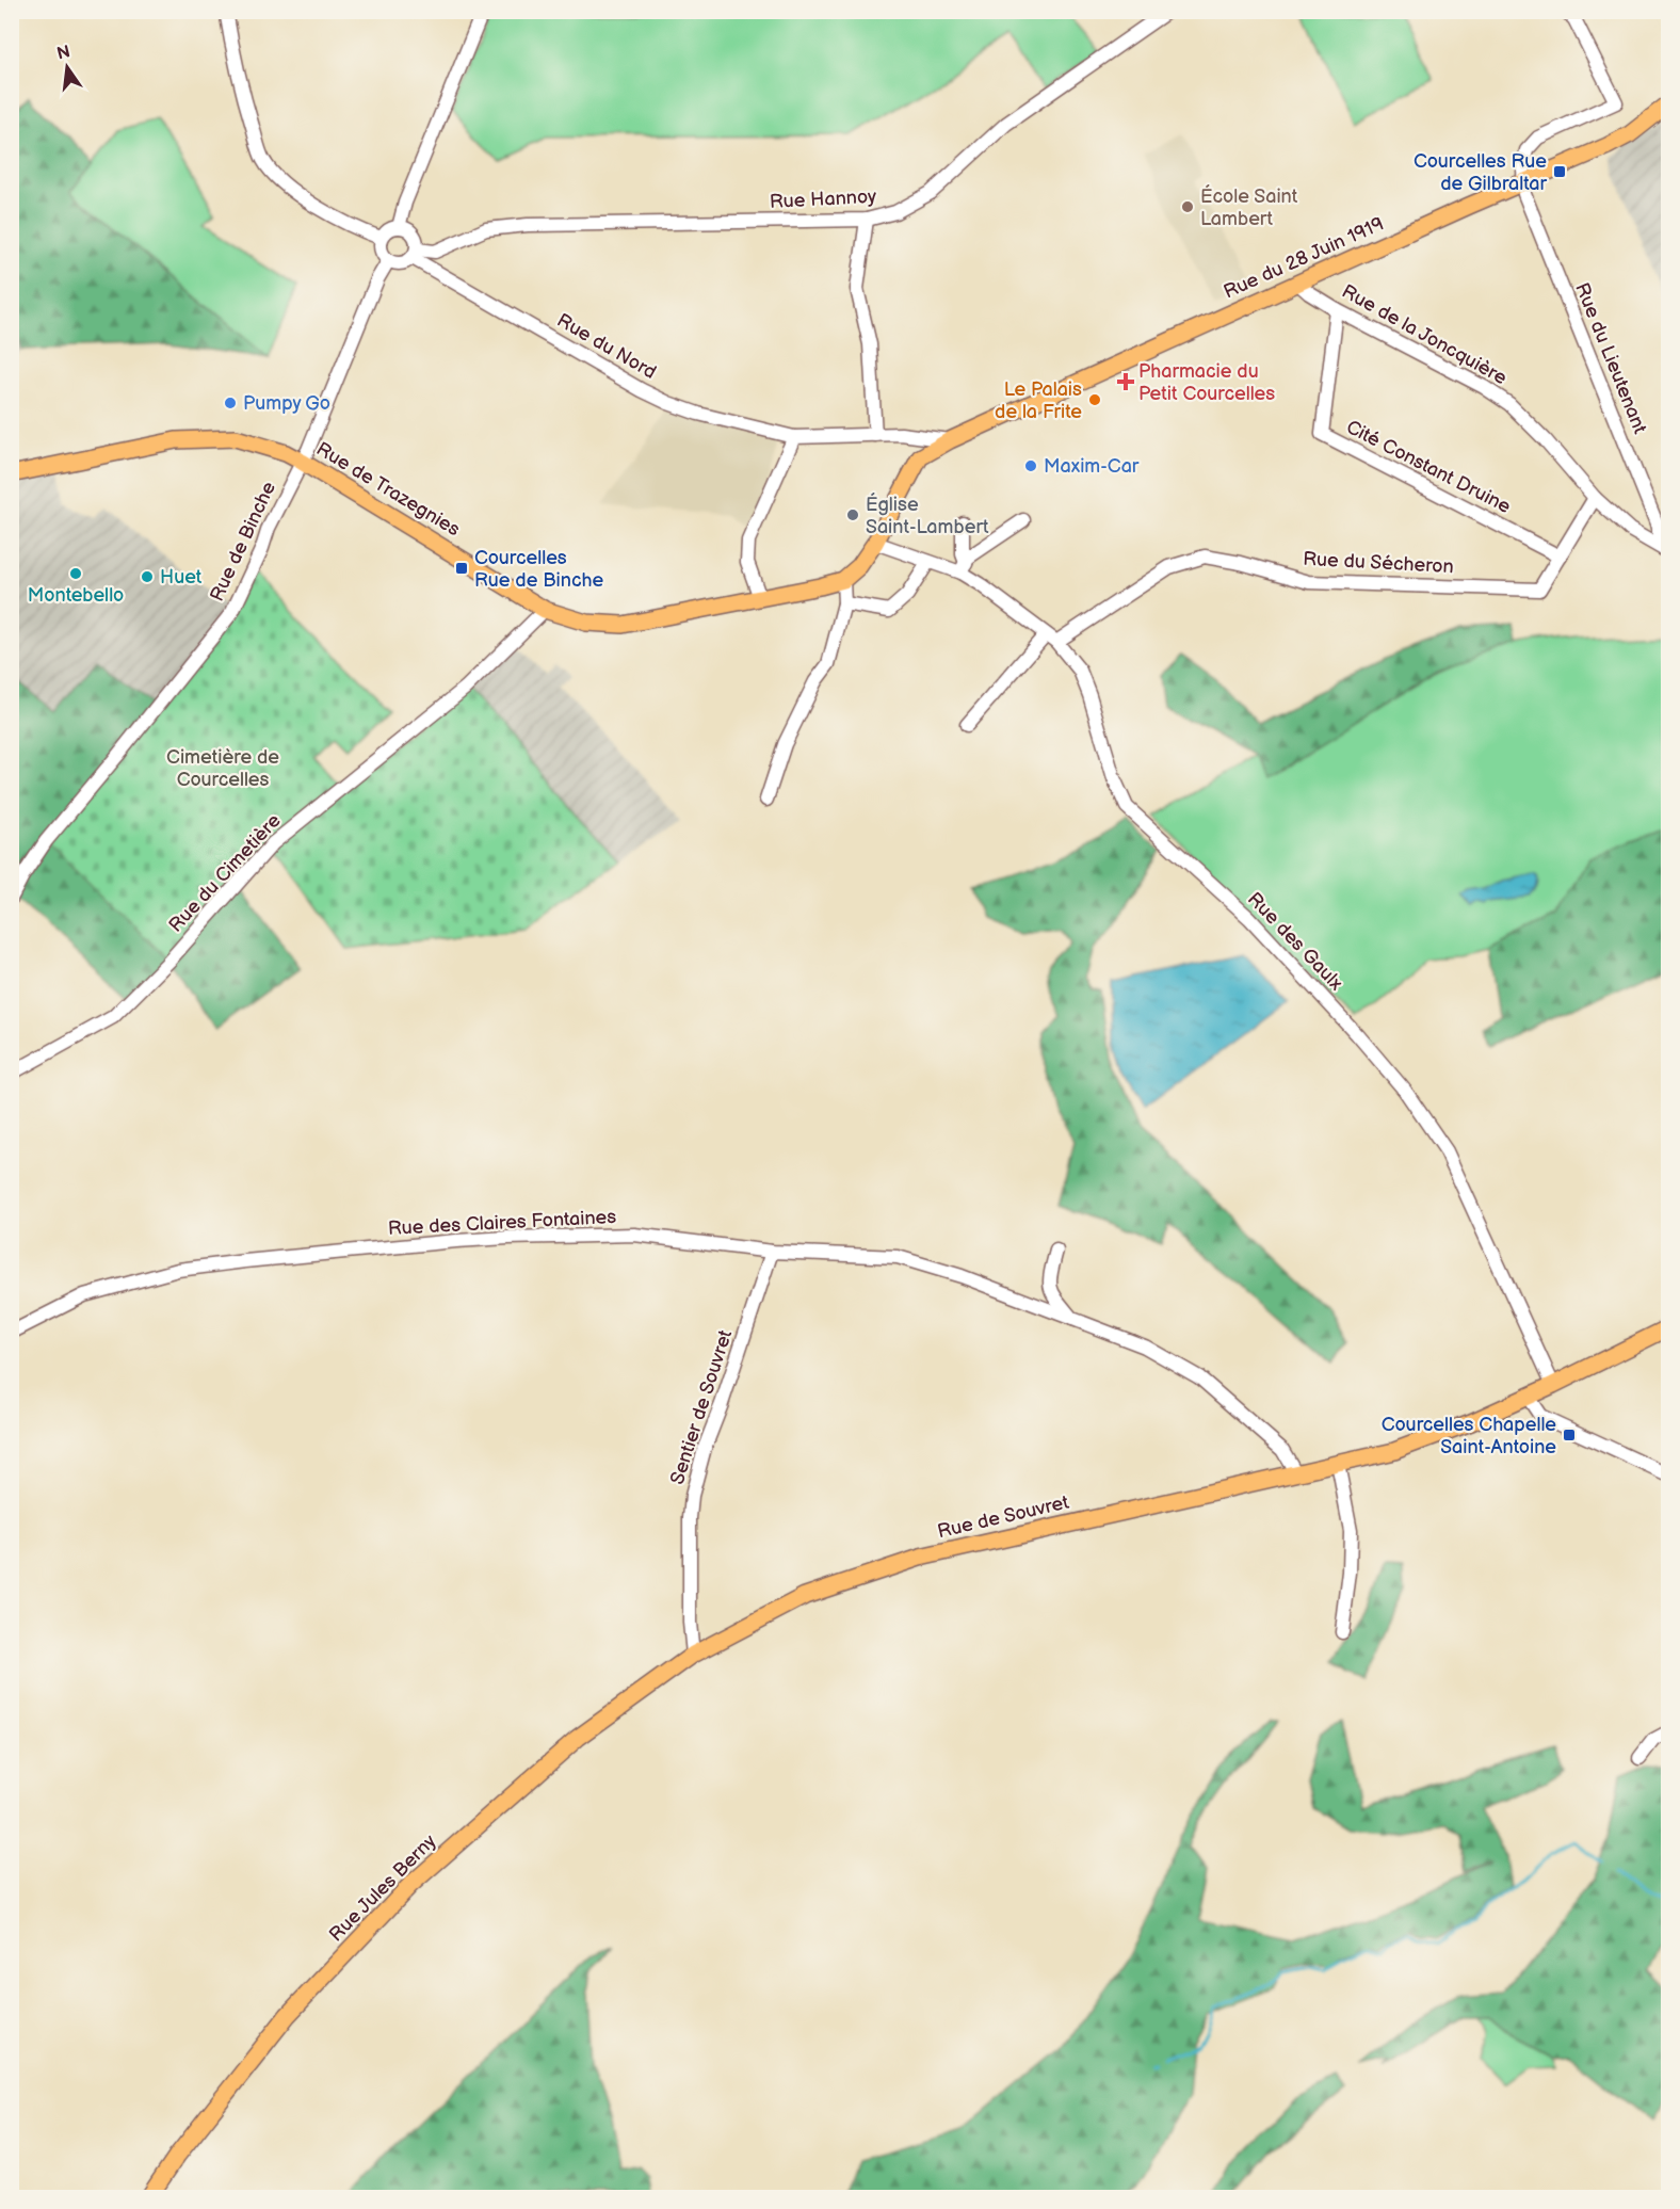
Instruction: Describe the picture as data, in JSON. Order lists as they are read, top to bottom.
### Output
{
  "streets": {
    "main road": [
      "Rue du 28 Juin 1919",
      "Rue de Trazegnies",
      "Rue de Souvret",
      "Rue Jules Berny"
    ],
    "street": [
      "Rue Hannoy",
      "Rue de la Joncquière",
      "Rue du Nord",
      "Rue du Lieutenant",
      "Cité Constant Druine",
      "Rue de Binche",
      "Rue du Sécheron",
      "Rue du Cimetière",
      "Rue des Gaulx",
      "Rue des Claires Fontaines",
      "Sentier de Souvret"
    ]
  },
  "crossings": [
    ["Rue Hannoy", "Rue du Nord"],
    ["Rue Hannoy", "Rue de Binche"],
    ["Rue du 28 Juin 1919", "Rue de la Joncquière"],
    ["Rue du 28 Juin 1919", "Rue du Nord"],
    ["Rue du 28 Juin 1919", "Rue du Lieutenant"],
    ["Rue du 28 Juin 1919", "Rue de Trazegnies"],
    ["Rue du 28 Juin 1919", "Rue des Gaulx"],
    ["Rue de la Joncquière", "Rue du Lieutenant"],
    ["Rue de la Joncquière", "Cité Constant Druine"],
    ["Rue de la Joncquière", "Rue du Sécheron"],
    ["Rue du Nord", "Rue de Binche"],
    ["Cité Constant Druine", "Rue du Sécheron"],
    ["Rue de Trazegnies", "Rue de Binche"],
    ["Rue de Trazegnies", "Rue du Cimetière"],
    ["Rue du Sécheron", "Rue des Gaulx"],
    ["Rue des Gaulx", "Rue de Souvret"],
    ["Rue des Claires Fontaines", "Sentier de Souvret"],
    ["Rue des Claires Fontaines", "Rue de Souvret"],
    ["Sentier de Souvret", "Rue de Souvret"],
    ["Sentier de Souvret", "Rue Jules Berny"],
    ["Rue de Souvret", "Rue Jules Berny"]
  ],
  "parks": ["Cimetière de Courcelles"],
  "places": {
    "transit": ["Courcelles Rue de Gilbraltar", "Courcelles Rue de Binche", "Courcelles Chapelle Saint-Antoine"],
    "other": [
      "École Saint Lambert",
      "Le Palais de la Frite",
      "Pumpy Go",
      "Maxim-Car",
      "Église Saint-Lambert",
      "Montebello",
      "Huet"
    ],
    "health": ["Pharmacie du Petit Courcelles"]
  },
  "north": "top"
}
